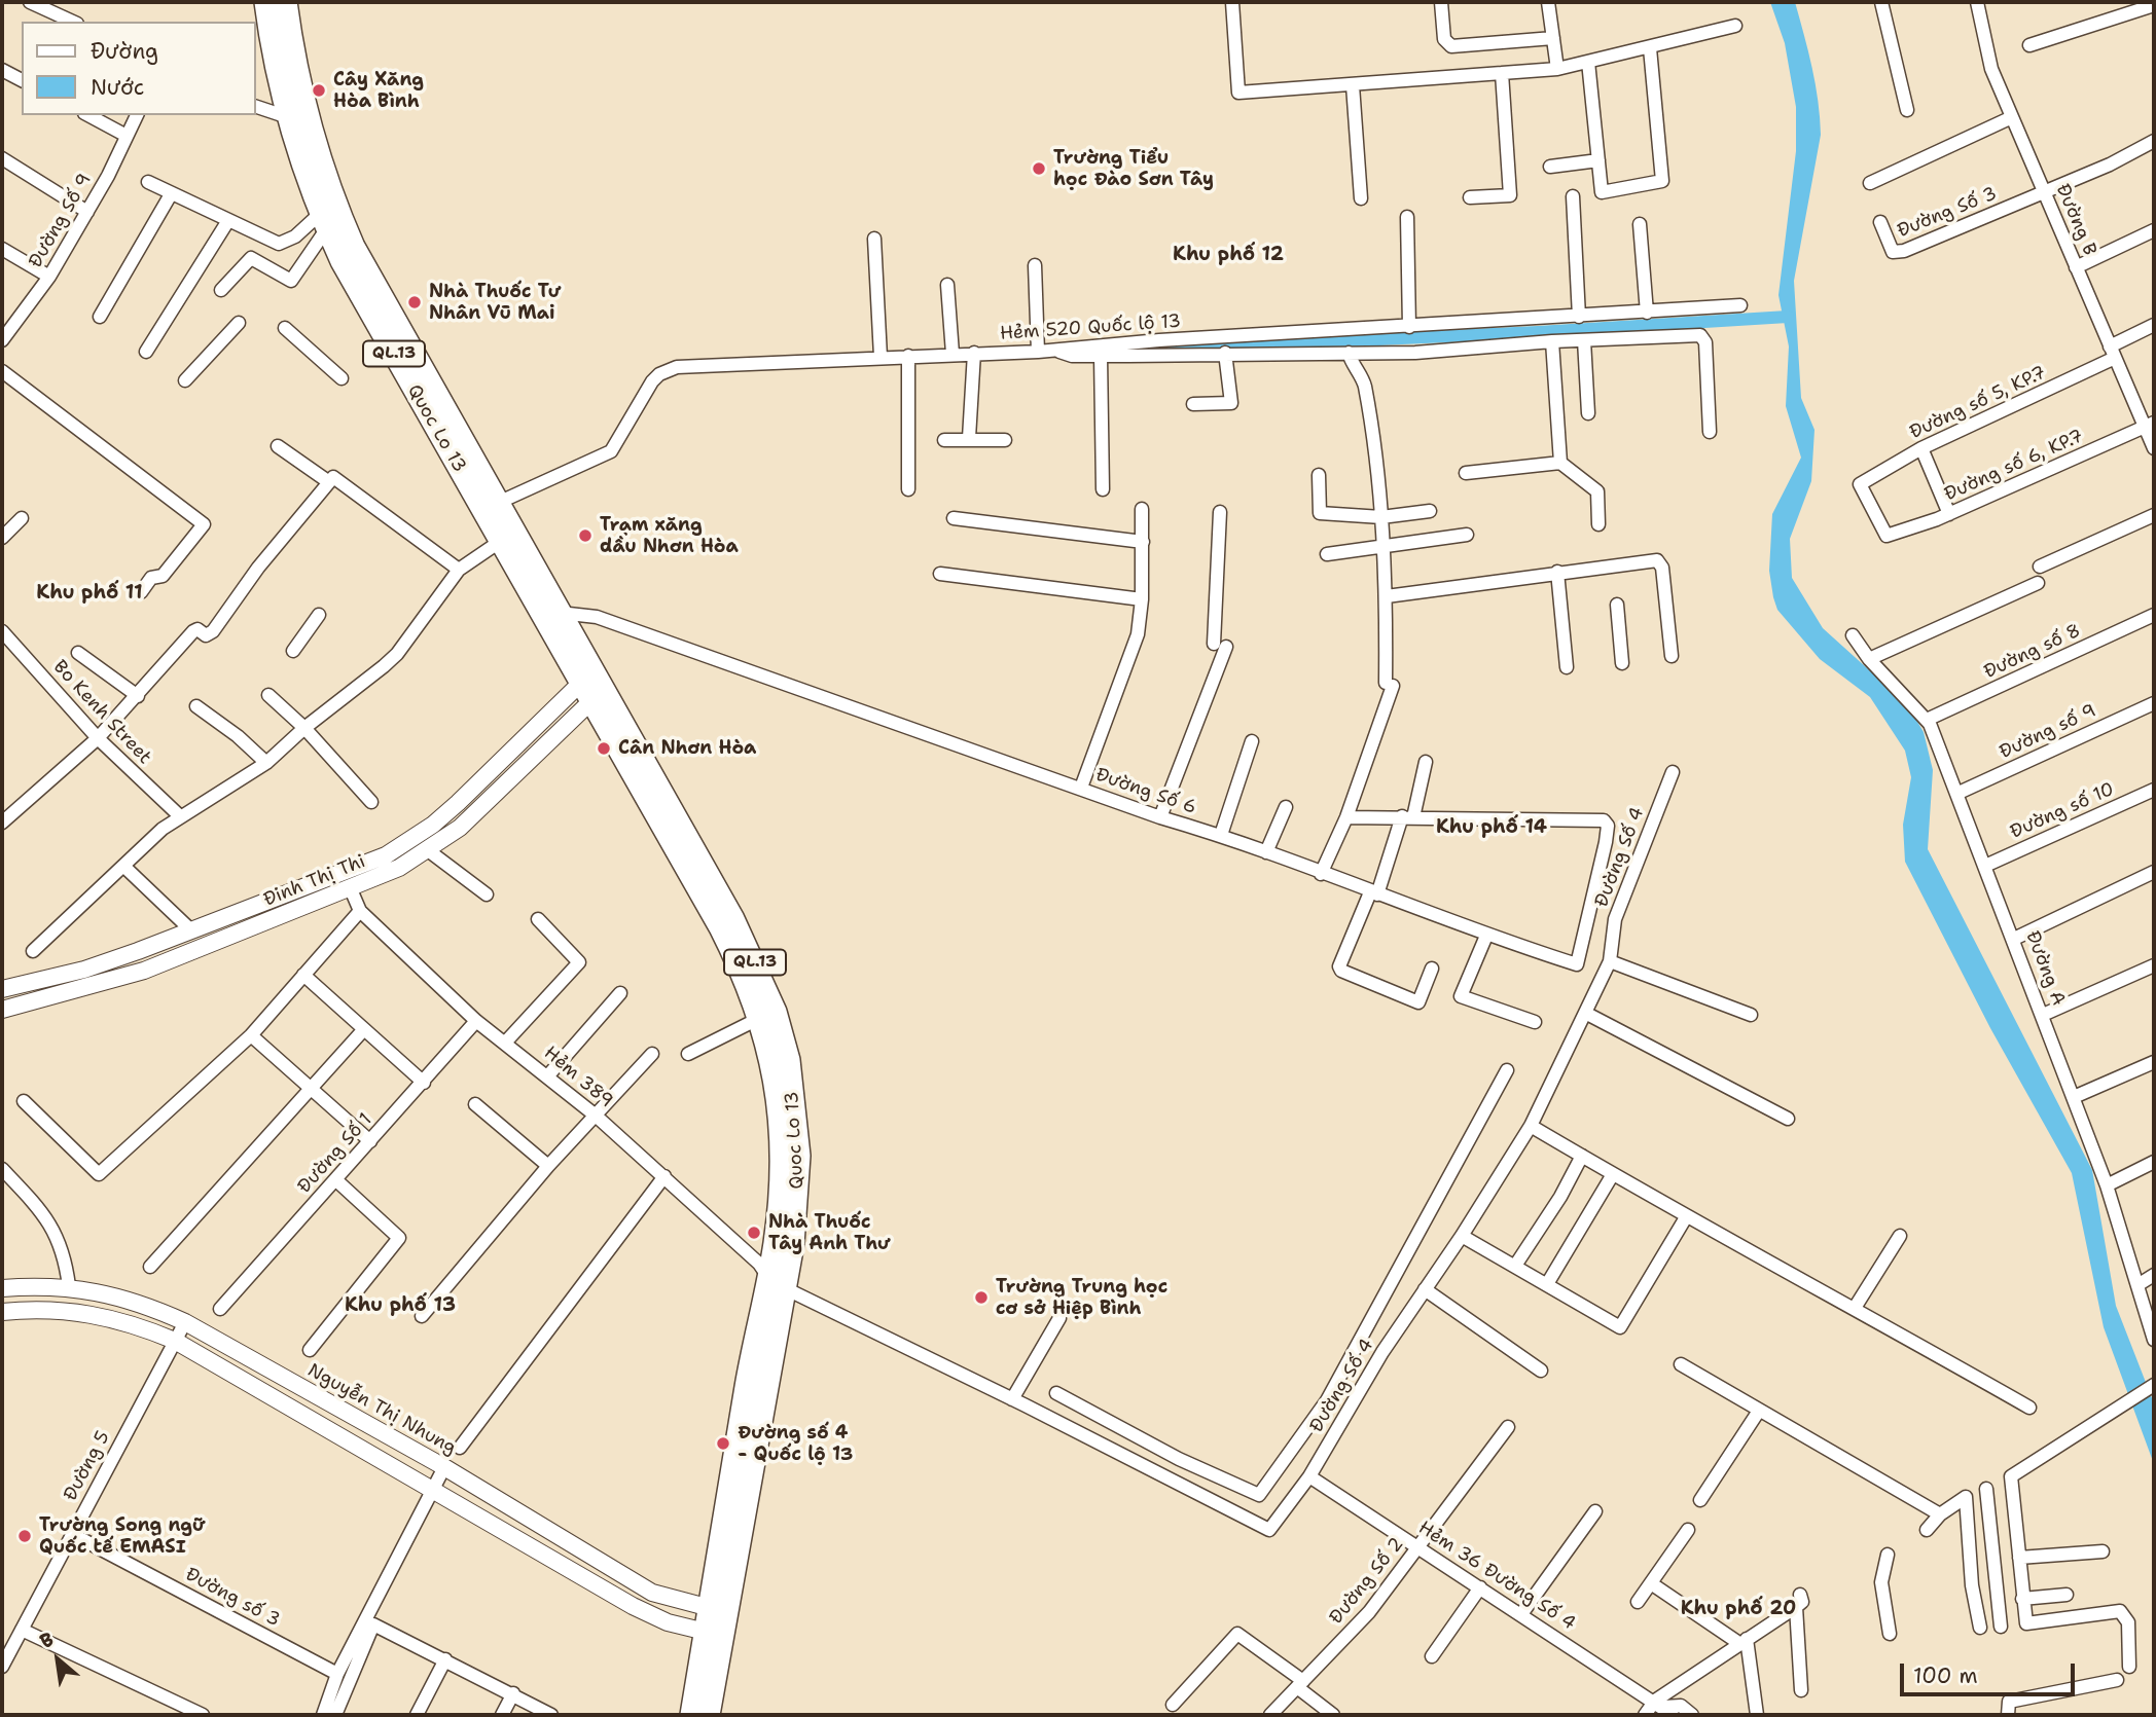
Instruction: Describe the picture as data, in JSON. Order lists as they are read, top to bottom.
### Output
{
  "streets": {
    "highway": ["QL.13", "Quoc Lo 13"],
    "street": [
      "Đường Số 3",
      "Đường B",
      "Đường Số 9",
      "Hẻm 520 Quốc lộ 13",
      "Đường số 5, KP.7",
      "Đường số 6, KP.7",
      "Đường số 8",
      "Bo Kenh Street",
      "Đường số 9",
      "Đường Số 6",
      "Đường số 10",
      "Đường Số 4",
      "Đinh Thị Thi",
      "Đường A",
      "Hẻm 389",
      "Đường Số 1",
      "Nguyễn Thị Nhung",
      "Đường 5",
      "Hẻm 36 Đường Số 4",
      "Đường Số 2",
      "Đường số 3"
    ]
  },
  "crossings": [
    ["Đường Số 3", "Đường B"],
    ["Đường B", "Đường số 5, KP.7"],
    ["Đường B", "Đường số 6, KP.7"],
    ["Hẻm 520 Quốc lộ 13", "Quoc Lo 13"],
    ["Đường số 5, KP.7", "Đường số 6, KP.7"],
    ["Quoc Lo 13", "Đường Số 6"],
    ["Quoc Lo 13", "Đường Số 4"],
    ["Quoc Lo 13", "Đinh Thị Thi"],
    ["Quoc Lo 13", "Hẻm 389"],
    ["Quoc Lo 13", "Nguyễn Thị Nhung"],
    ["Đường số 8", "Đường A"],
    ["Đường số 9", "Đường A"],
    ["Đường số 10", "Đường A"],
    ["Đường Số 4", "Hẻm 389"],
    ["Đường Số 4", "Hẻm 36 Đường Số 4"],
    ["Hẻm 389", "Đường Số 1"],
    ["Nguyễn Thị Nhung", "Đường 5"],
    ["Đường 5", "Đường số 3"],
    ["Hẻm 36 Đường Số 4", "Đường Số 2"]
  ],
  "districts": [
    "Khu phố 12",
    "Khu phố 11",
    "Khu phố 14",
    "Khu phố 13",
    "Khu phố 20"
  ],
  "places": [
    "Cây Xăng Hòa Bình",
    "Trường Tiểu học Đào Sơn Tây",
    "Nhà Thuốc Tư Nhân Vū Mai",
    "Trạm xăng dầu Nhơn Hòa",
    "Cân Nhơn Hòa",
    "Nhà Thuốc Tây Anh Thư",
    "Trường Trung học cơ sở Hiệp Bình",
    "Đường số 4 - Quốc lộ 13",
    "Trường Song ngữ Quốc tế EMASI"
  ],
  "legend": ["Đường", "Nước"],
  "scale_bar": "100 m",
  "north": "top left"
}
